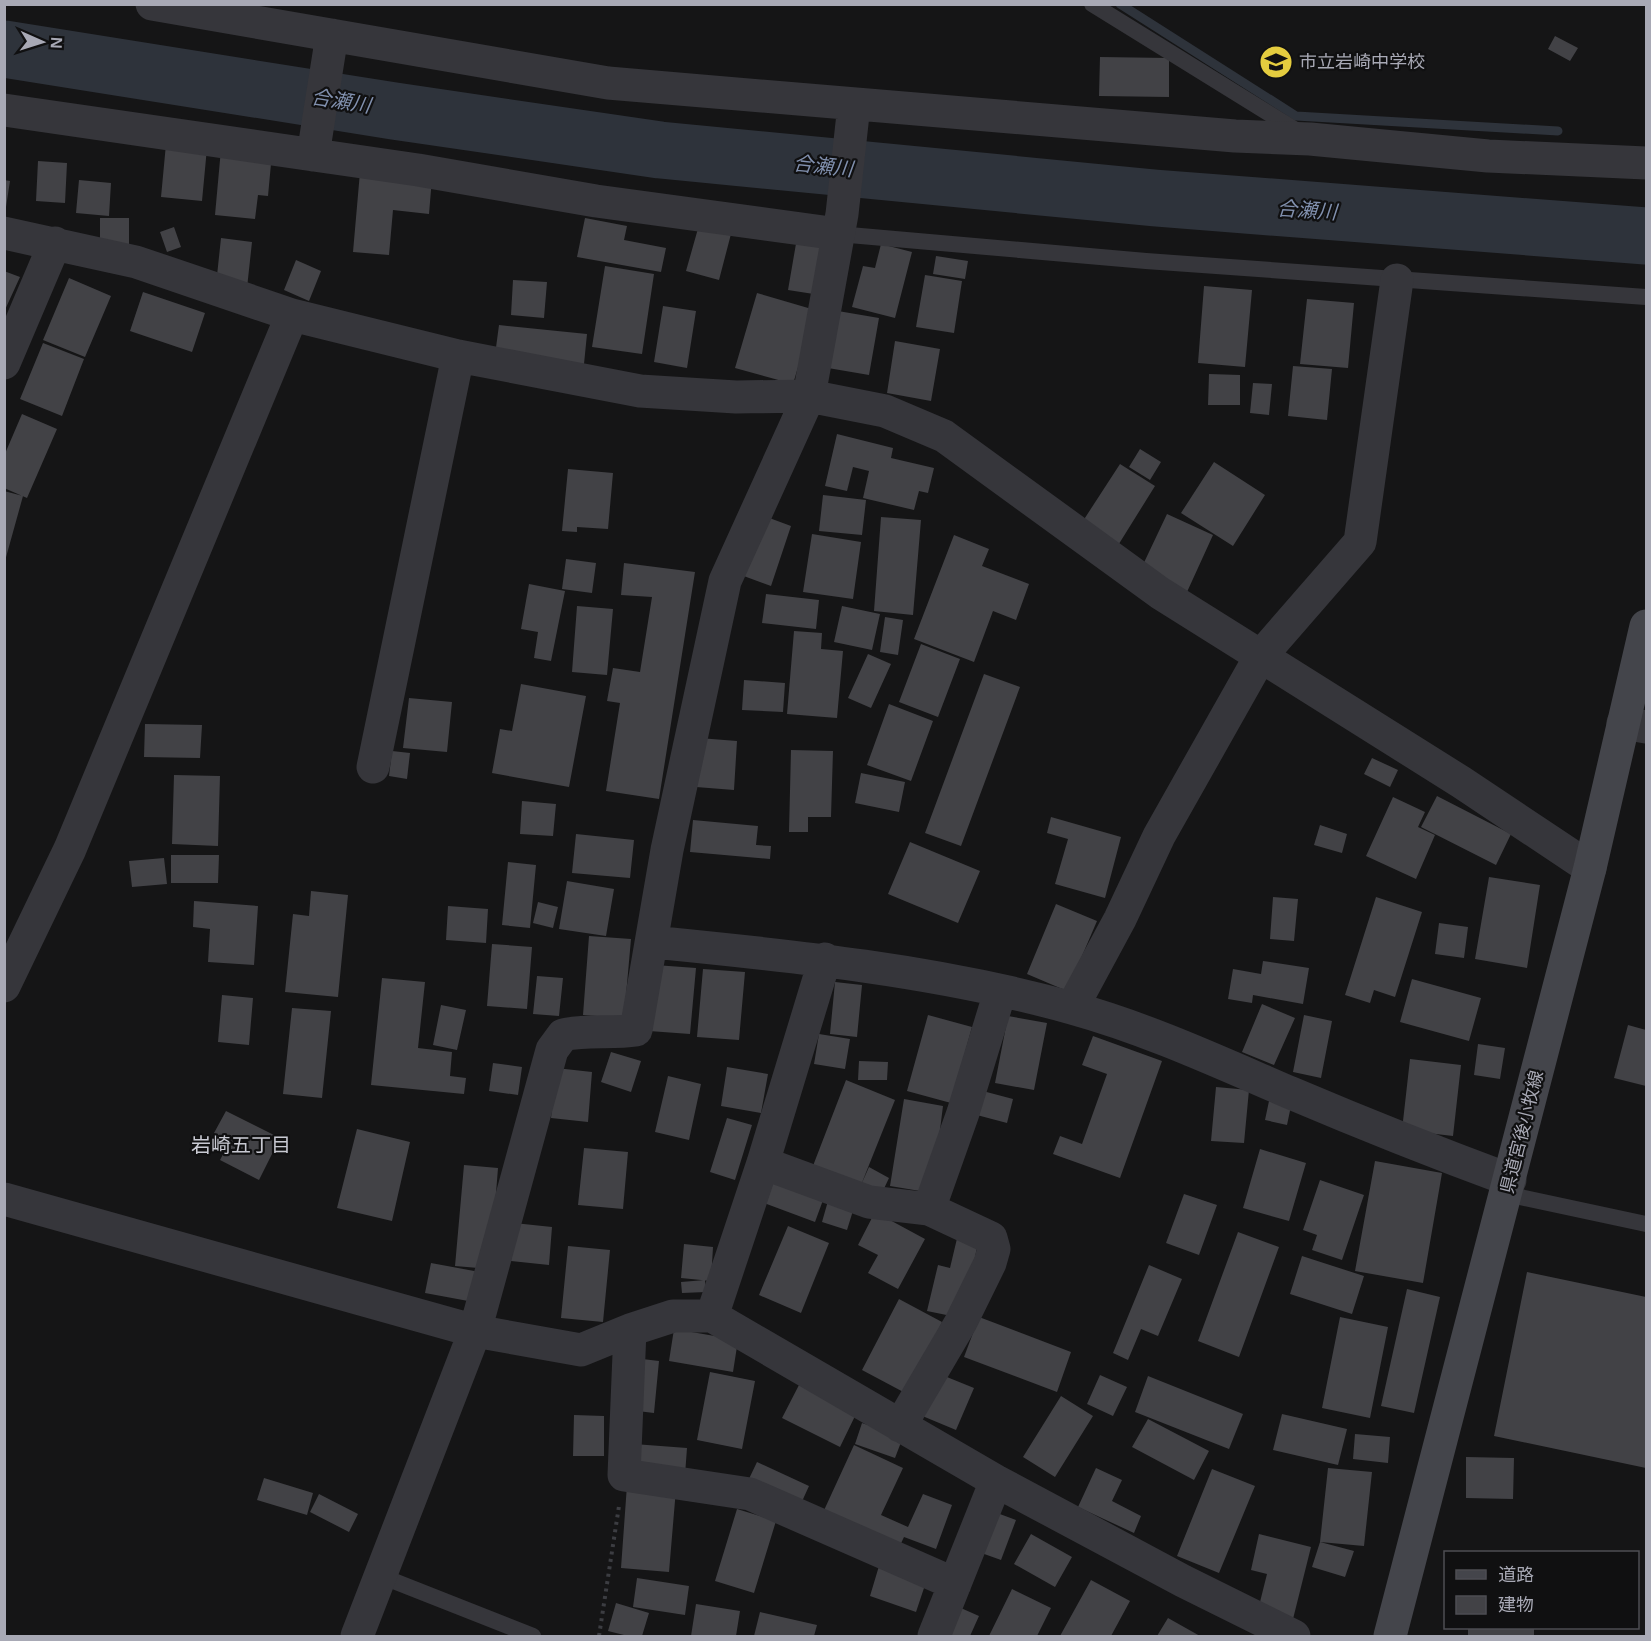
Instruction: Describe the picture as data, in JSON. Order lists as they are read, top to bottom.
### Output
{
  "streets": {
    "main road": ["県道宮後小牧線"]
  },
  "districts": ["岩崎五丁目"],
  "water": ["合瀬川"],
  "places": {
    "school or university": ["市立岩崎中学校"]
  },
  "legend": ["道路", "建物"],
  "north": "right"
}
